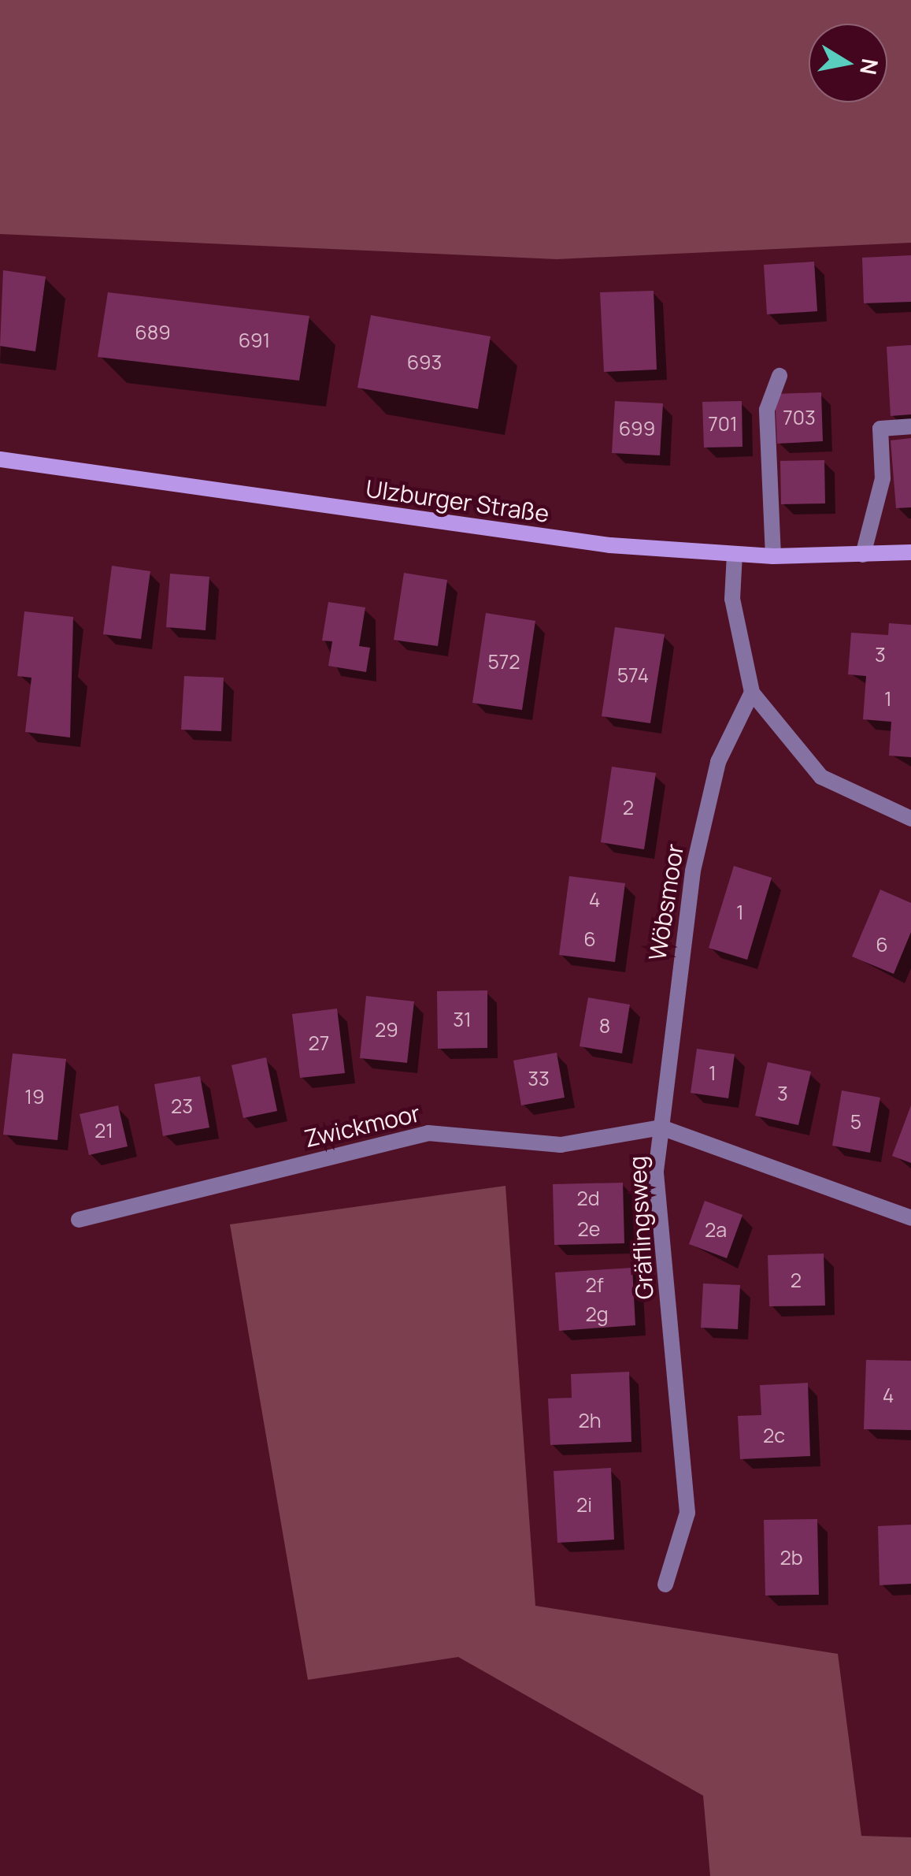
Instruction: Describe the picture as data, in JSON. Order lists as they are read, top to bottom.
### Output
{
  "streets": {
    "main road": ["Ulzburger Straße"],
    "street": ["Wöbsmoor", "Zwickmoor", "Gräflingsweg"]
  },
  "crossings": [
    ["Wöbsmoor", "Zwickmoor"],
    ["Wöbsmoor", "Gräflingsweg"],
    ["Zwickmoor", "Gräflingsweg"]
  ],
  "house_numbers": [
    "689",
    "691",
    "693",
    "703",
    "701",
    "699",
    "3",
    "572",
    "574",
    "1",
    "2",
    "4",
    "1",
    "6",
    "6",
    "31",
    "8",
    "29",
    "27",
    "1",
    "33",
    "3",
    "19",
    "23",
    "5",
    "21",
    "2d",
    "2e",
    "2a",
    "2",
    "2f",
    "2g",
    "4",
    "2h",
    "2c",
    "2i",
    "2b"
  ],
  "north": "right"
}
